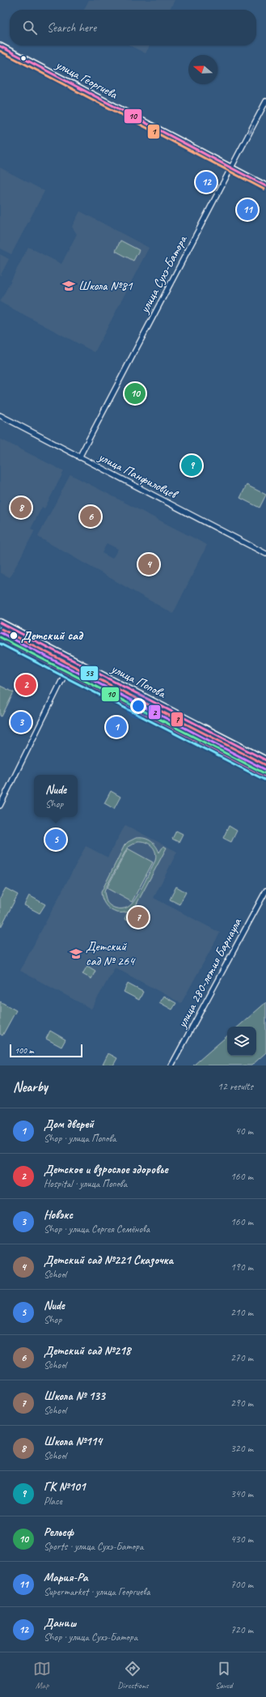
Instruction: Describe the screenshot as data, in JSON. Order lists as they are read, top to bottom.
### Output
{
  "streets": {
    "main road": ["улица Попова"],
    "street": [
      "улица Георгиева",
      "улица Сухэ-Батора",
      "улица Панфиловцев",
      "улица 280-летия Барнаула"
    ]
  },
  "crossings": [
    ["улица Георгиева", "улица Сухэ-Батора"],
    ["улица Сухэ-Батора", "улица Панфиловцев"]
  ],
  "places": {
    "school or university": ["Школа №81", "Детский сад № 264"],
    "other": ["Детский сад"]
  },
  "lines": [
    "transit line 10",
    "transit line 1",
    "transit line 53",
    "transit line 7",
    "transit line 2"
  ],
  "scale_bar": "100 m",
  "north": "left",
  "page": {
    "search": "Search here",
    "pins": [
      "12",
      "11",
      "10",
      "9",
      "8",
      "6",
      "4",
      "2",
      "3",
      "1",
      "5",
      "7"
    ],
    "popup": ["Nude", "Shop"],
    "scale": "100 m",
    "heading": ["Nearby", "12 results"],
    "list": [
      {
        "mark": "1",
        "name": "Дом дверей",
        "note": "Shop · улица Попова",
        "value": "40 m"
      },
      {
        "mark": "2",
        "name": "Детское и взрослое здоровье",
        "note": "Hospital · улица Попова",
        "value": "160 m"
      },
      {
        "mark": "3",
        "name": "Новэкс",
        "note": "Shop · улица Сергея Семёнова",
        "value": "160 m"
      },
      {
        "mark": "4",
        "name": "Детский сад №221 Сказочка",
        "note": "School",
        "value": "190 m"
      },
      {
        "mark": "5",
        "name": "Nude",
        "note": "Shop",
        "value": "210 m"
      },
      {
        "mark": "6",
        "name": "Детский сад №218",
        "note": "School",
        "value": "270 m"
      },
      {
        "mark": "7",
        "name": "Школа № 133",
        "note": "School",
        "value": "290 m"
      },
      {
        "mark": "8",
        "name": "Школа №114",
        "note": "School",
        "value": "320 m"
      },
      {
        "mark": "9",
        "name": "ГК №101",
        "note": "Place",
        "value": "340 m"
      },
      {
        "mark": "10",
        "name": "Рельеф",
        "note": "Sports · улица Сухэ-Батора",
        "value": "430 m"
      },
      {
        "mark": "11",
        "name": "Мария-Ра",
        "note": "Supermarket · улица Георгиева",
        "value": "700 m"
      },
      {
        "mark": "12",
        "name": "Даниш",
        "note": "Shop · улица Сухэ-Батора",
        "value": "720 m"
      }
    ],
    "nav": ["Map", "Directions", "Saved"]
  }
}
